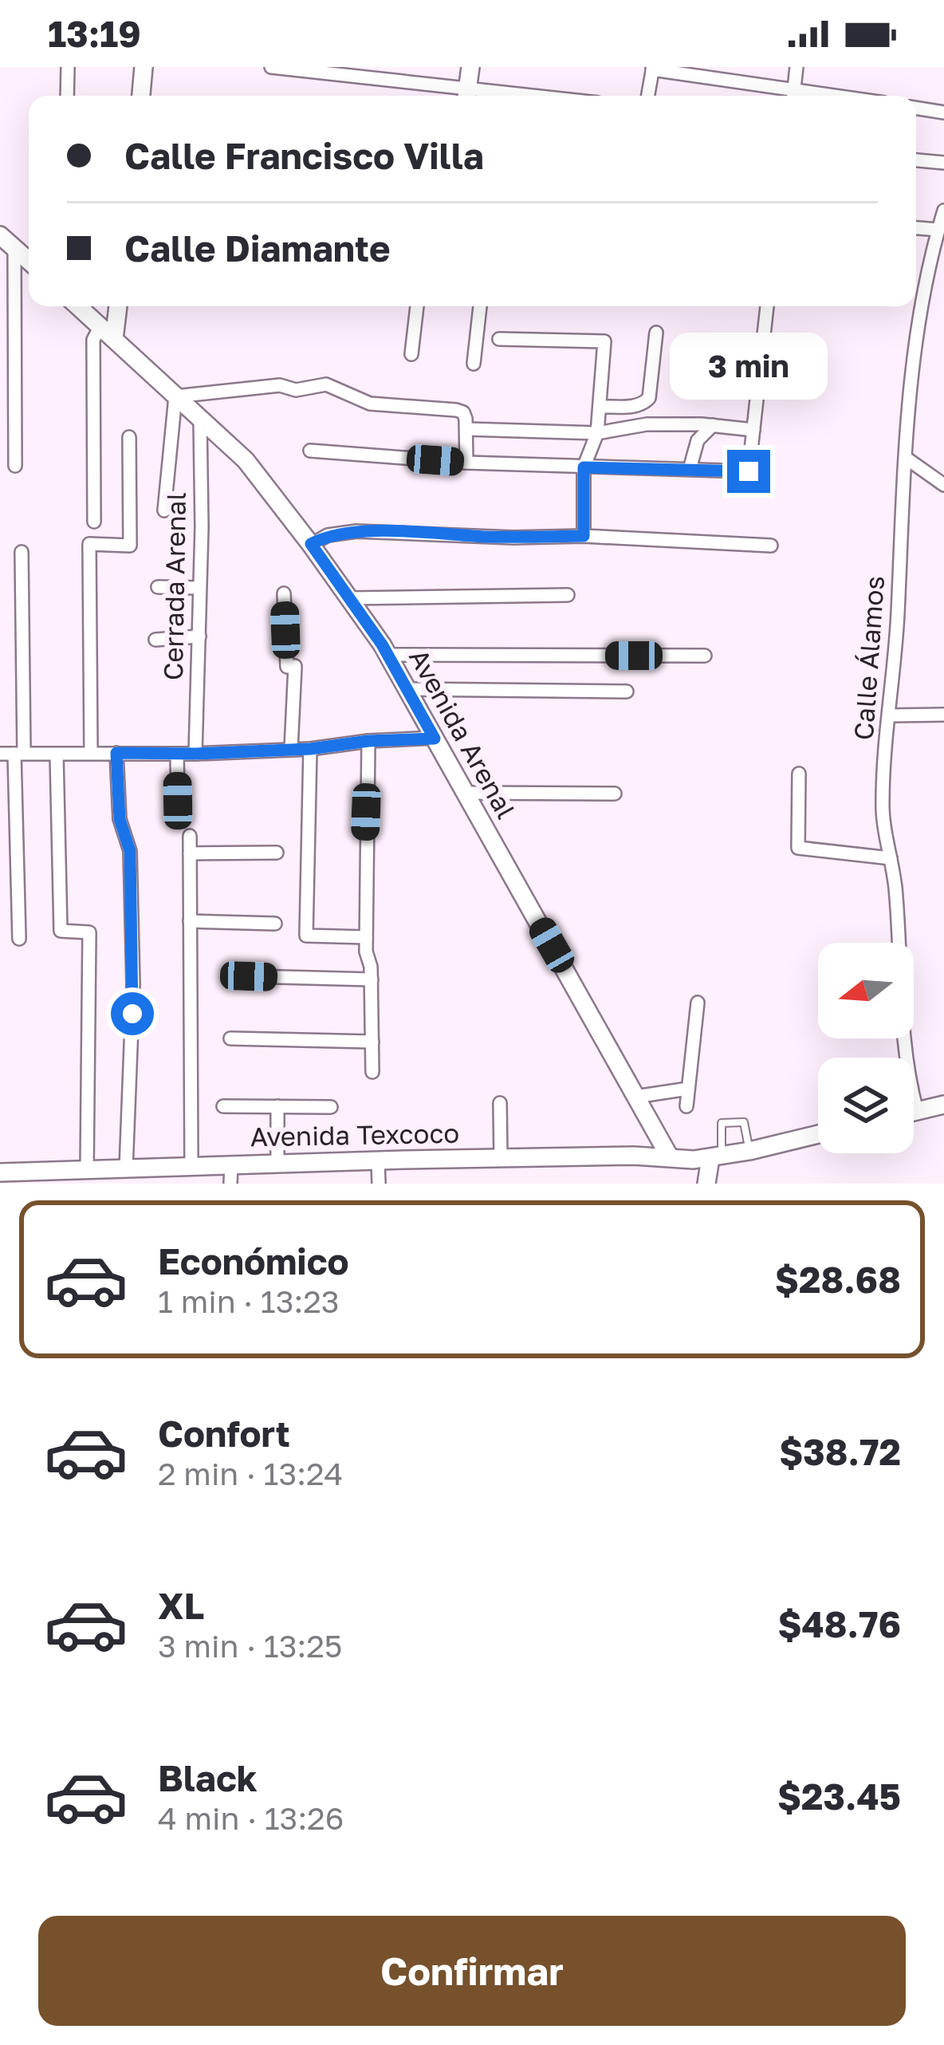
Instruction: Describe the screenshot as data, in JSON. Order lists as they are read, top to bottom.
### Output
{
  "streets": {
    "main road": ["Avenida Arenal", "Avenida Texcoco"],
    "street": ["Cerrada Arenal", "Calle Álamos"]
  },
  "crossings": [
    ["Cerrada Arenal", "Avenida Arenal"],
    ["Avenida Arenal", "Avenida Texcoco"]
  ],
  "north": "left",
  "page": {
    "status": "13:19",
    "banner": ["Calle Francisco Villa", "Calle Diamante"],
    "bubble": "3 min",
    "list": [
      {
        "name": "Económico",
        "note": "1 min · 13:23",
        "value": "$28.68"
      },
      {
        "name": "Confort",
        "note": "2 min · 13:24",
        "value": "$38.72"
      },
      {
        "name": "XL",
        "note": "3 min · 13:25",
        "value": "$48.76"
      },
      {
        "name": "Black",
        "note": "4 min · 13:26",
        "value": "$23.45"
      }
    ],
    "buttons": "Confirmar"
  }
}
